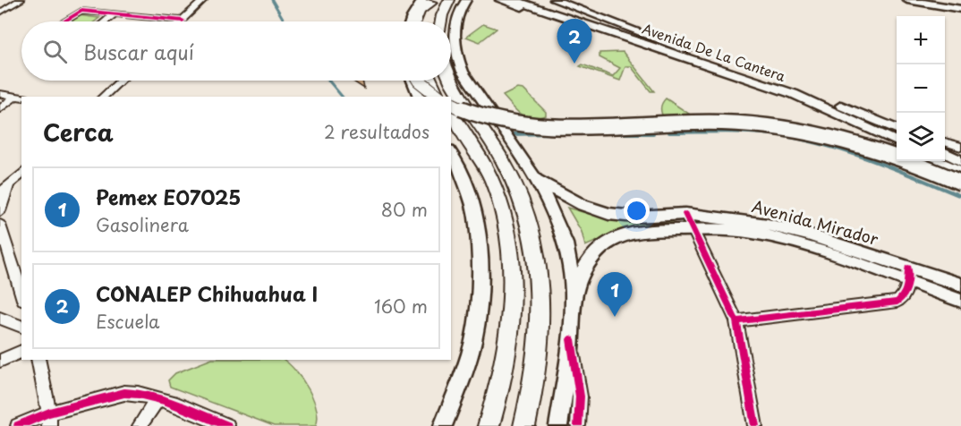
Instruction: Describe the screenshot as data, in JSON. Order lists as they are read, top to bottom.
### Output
{
  "streets": {
    "main road": ["Avenida De La Cantera", "Avenida Mirador"]
  },
  "page": {
    "map_buttons": ["+", "−"],
    "pins": ["2", "1"],
    "search": "Buscar aquí",
    "heading": ["Cerca", "2 resultados"],
    "list": [
      {
        "mark": "1",
        "name": "Pemex E07025",
        "note": "Gasolinera",
        "value": "80 m"
      },
      {
        "mark": "2",
        "name": "CONALEP Chihuahua I",
        "note": "Escuela",
        "value": "160 m"
      }
    ]
  }
}
